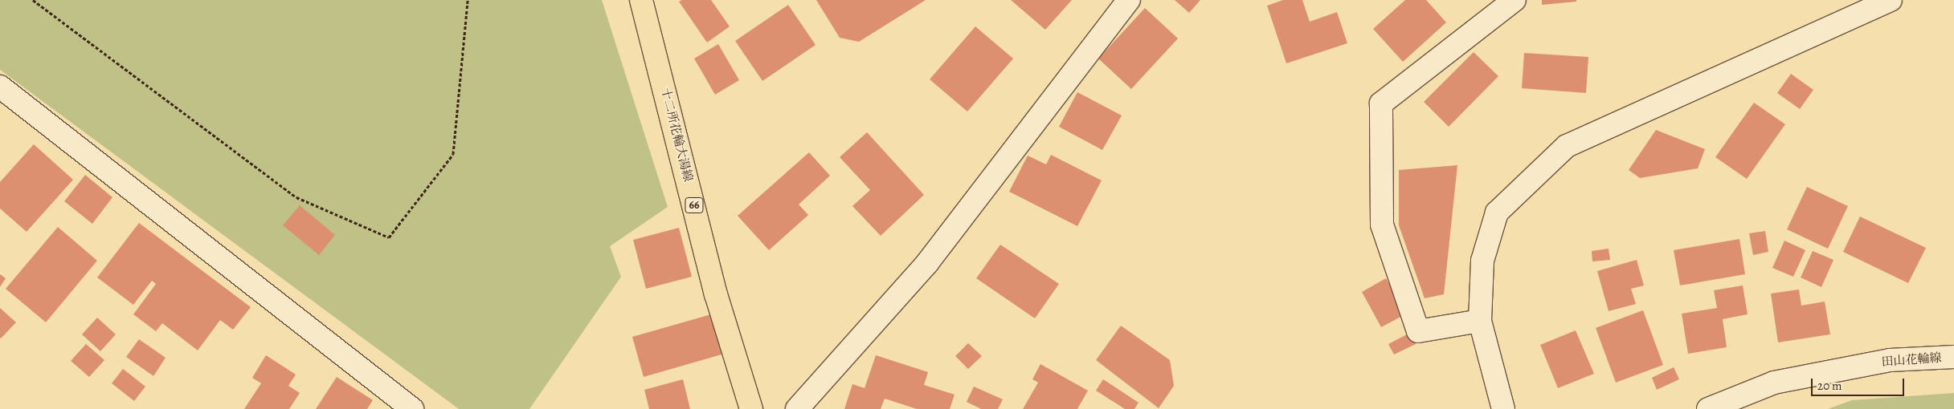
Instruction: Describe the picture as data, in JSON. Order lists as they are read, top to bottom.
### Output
{
  "streets": {
    "main road": ["十二所花輪大湯線", "66"],
    "street": ["田山花輪線"]
  },
  "scale_bar": "20 m"
}
